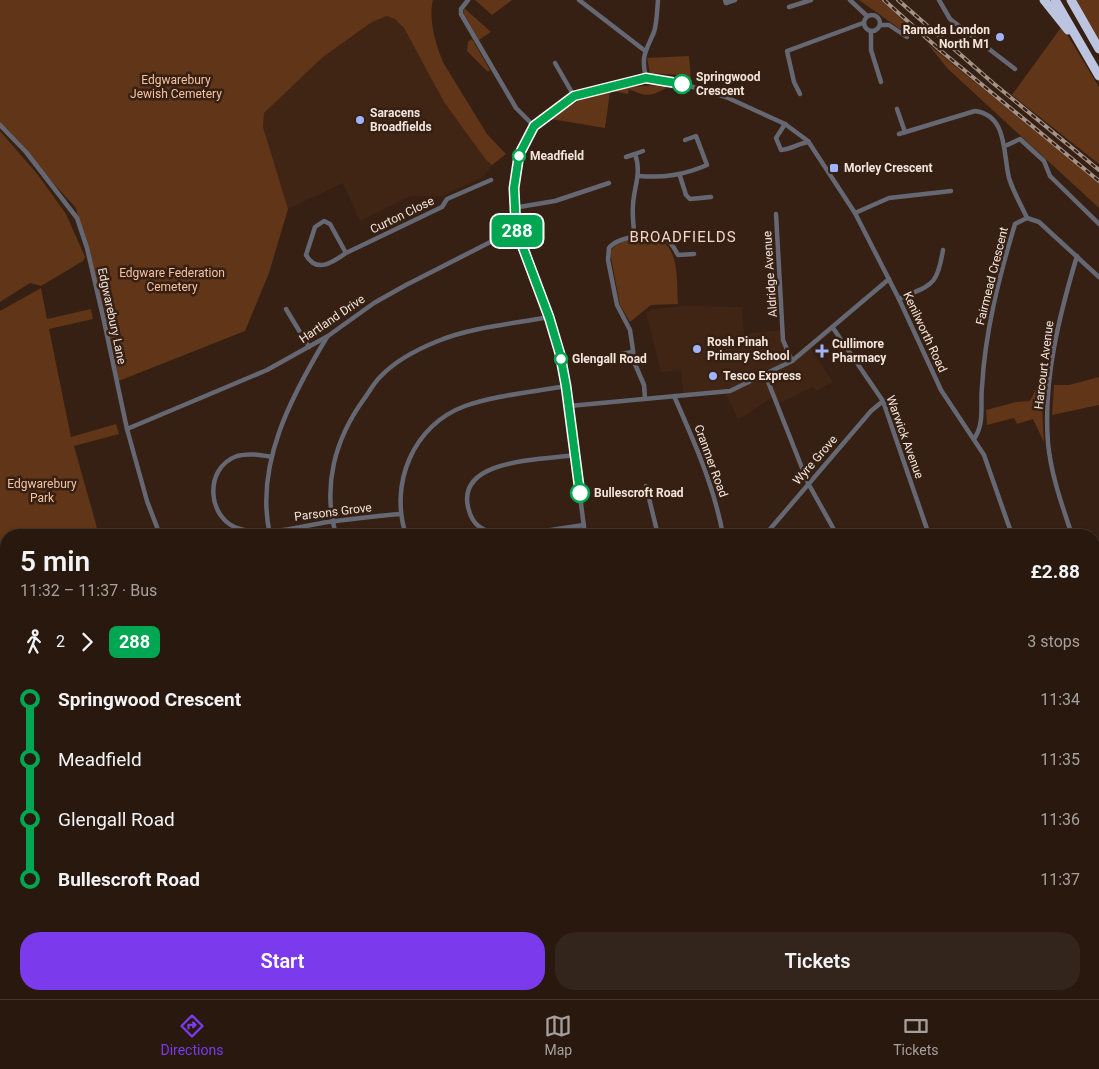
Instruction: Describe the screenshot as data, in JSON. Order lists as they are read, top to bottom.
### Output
{
  "streets": {
    "street": [
      "Curton Close",
      "Aldridge Avenue",
      "Fairmead Crescent",
      "Edgwarebury Lane",
      "Hartland Drive",
      "Kenilworth Road",
      "Harcourt Avenue",
      "Warwick Avenue",
      "Wyre Grove",
      "Cranmer Road",
      "Parsons Grove"
    ]
  },
  "crossings": [
    ["Fairmead Crescent", "Kenilworth Road"],
    ["Edgwarebury Lane", "Hartland Drive"],
    ["Warwick Avenue", "Wyre Grove"]
  ],
  "districts": ["BROADFIELDS"],
  "parks": ["Edgwarebury Jewish Cemetery", "Edgware Federation Cemetery", "Edgwarebury Park"],
  "places": {
    "other": [
      "Ramada London North M1",
      "Springwood Crescent",
      "Saracens Broadfields",
      "Meadfield",
      "Rosh Pinah Primary School",
      "Glengall Road",
      "Tesco Express",
      "Bullescroft Road"
    ],
    "transit": ["Morley Crescent"],
    "health": ["Cullimore Pharmacy"]
  },
  "lines": ["bus line 288"],
  "page": {
    "on_map": "288",
    "heading": ["5 min", "11:32 – 11:37 · Bus", "£2.88"],
    "legs": ["2", "288", "3 stops"],
    "list": [
      {
        "name": "Springwood Crescent",
        "value": "11:34"
      },
      {
        "name": "Meadfield",
        "value": "11:35"
      },
      {
        "name": "Glengall Road",
        "value": "11:36"
      },
      {
        "name": "Bullescroft Road",
        "value": "11:37"
      }
    ],
    "buttons": ["Start", "Tickets"],
    "tabs": ["Directions", "Map", "Tickets"]
  }
}
